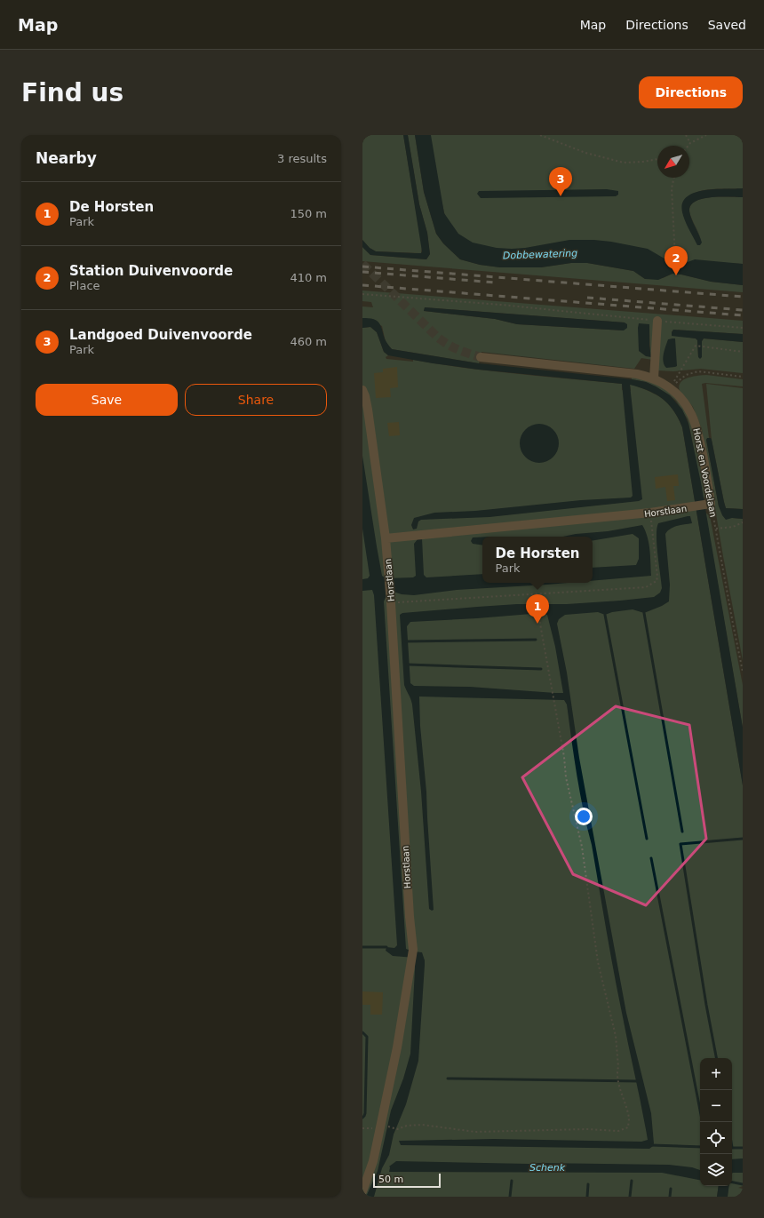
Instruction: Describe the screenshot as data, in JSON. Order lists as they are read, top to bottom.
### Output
{
  "streets": {
    "street": ["Horst en Voordelaan", "Horstlaan"]
  },
  "crossings": [
    ["Horst en Voordelaan", "Horstlaan"]
  ],
  "water": ["Dobbewatering", "Schenk"],
  "scale_bar": "50 m",
  "north": "bottom left",
  "page": {
    "header": "Map",
    "nav": ["Map", "Directions", "Saved"],
    "buttons": [
      "Directions",
      ["Save", "Share"]
    ],
    "title": "Find us",
    "heading": ["Nearby", "3 results"],
    "pins": ["3", "2", "1"],
    "list": [
      {
        "mark": "1",
        "name": "De Horsten",
        "note": "Park",
        "value": "150 m"
      },
      {
        "mark": "2",
        "name": "Station Duivenvoorde",
        "note": "Place",
        "value": "410 m"
      },
      {
        "mark": "3",
        "name": "Landgoed Duivenvoorde",
        "note": "Park",
        "value": "460 m"
      }
    ],
    "popup": ["De Horsten", "Park"],
    "map_buttons": ["+", "−"],
    "scale": "50 m"
  }
}
